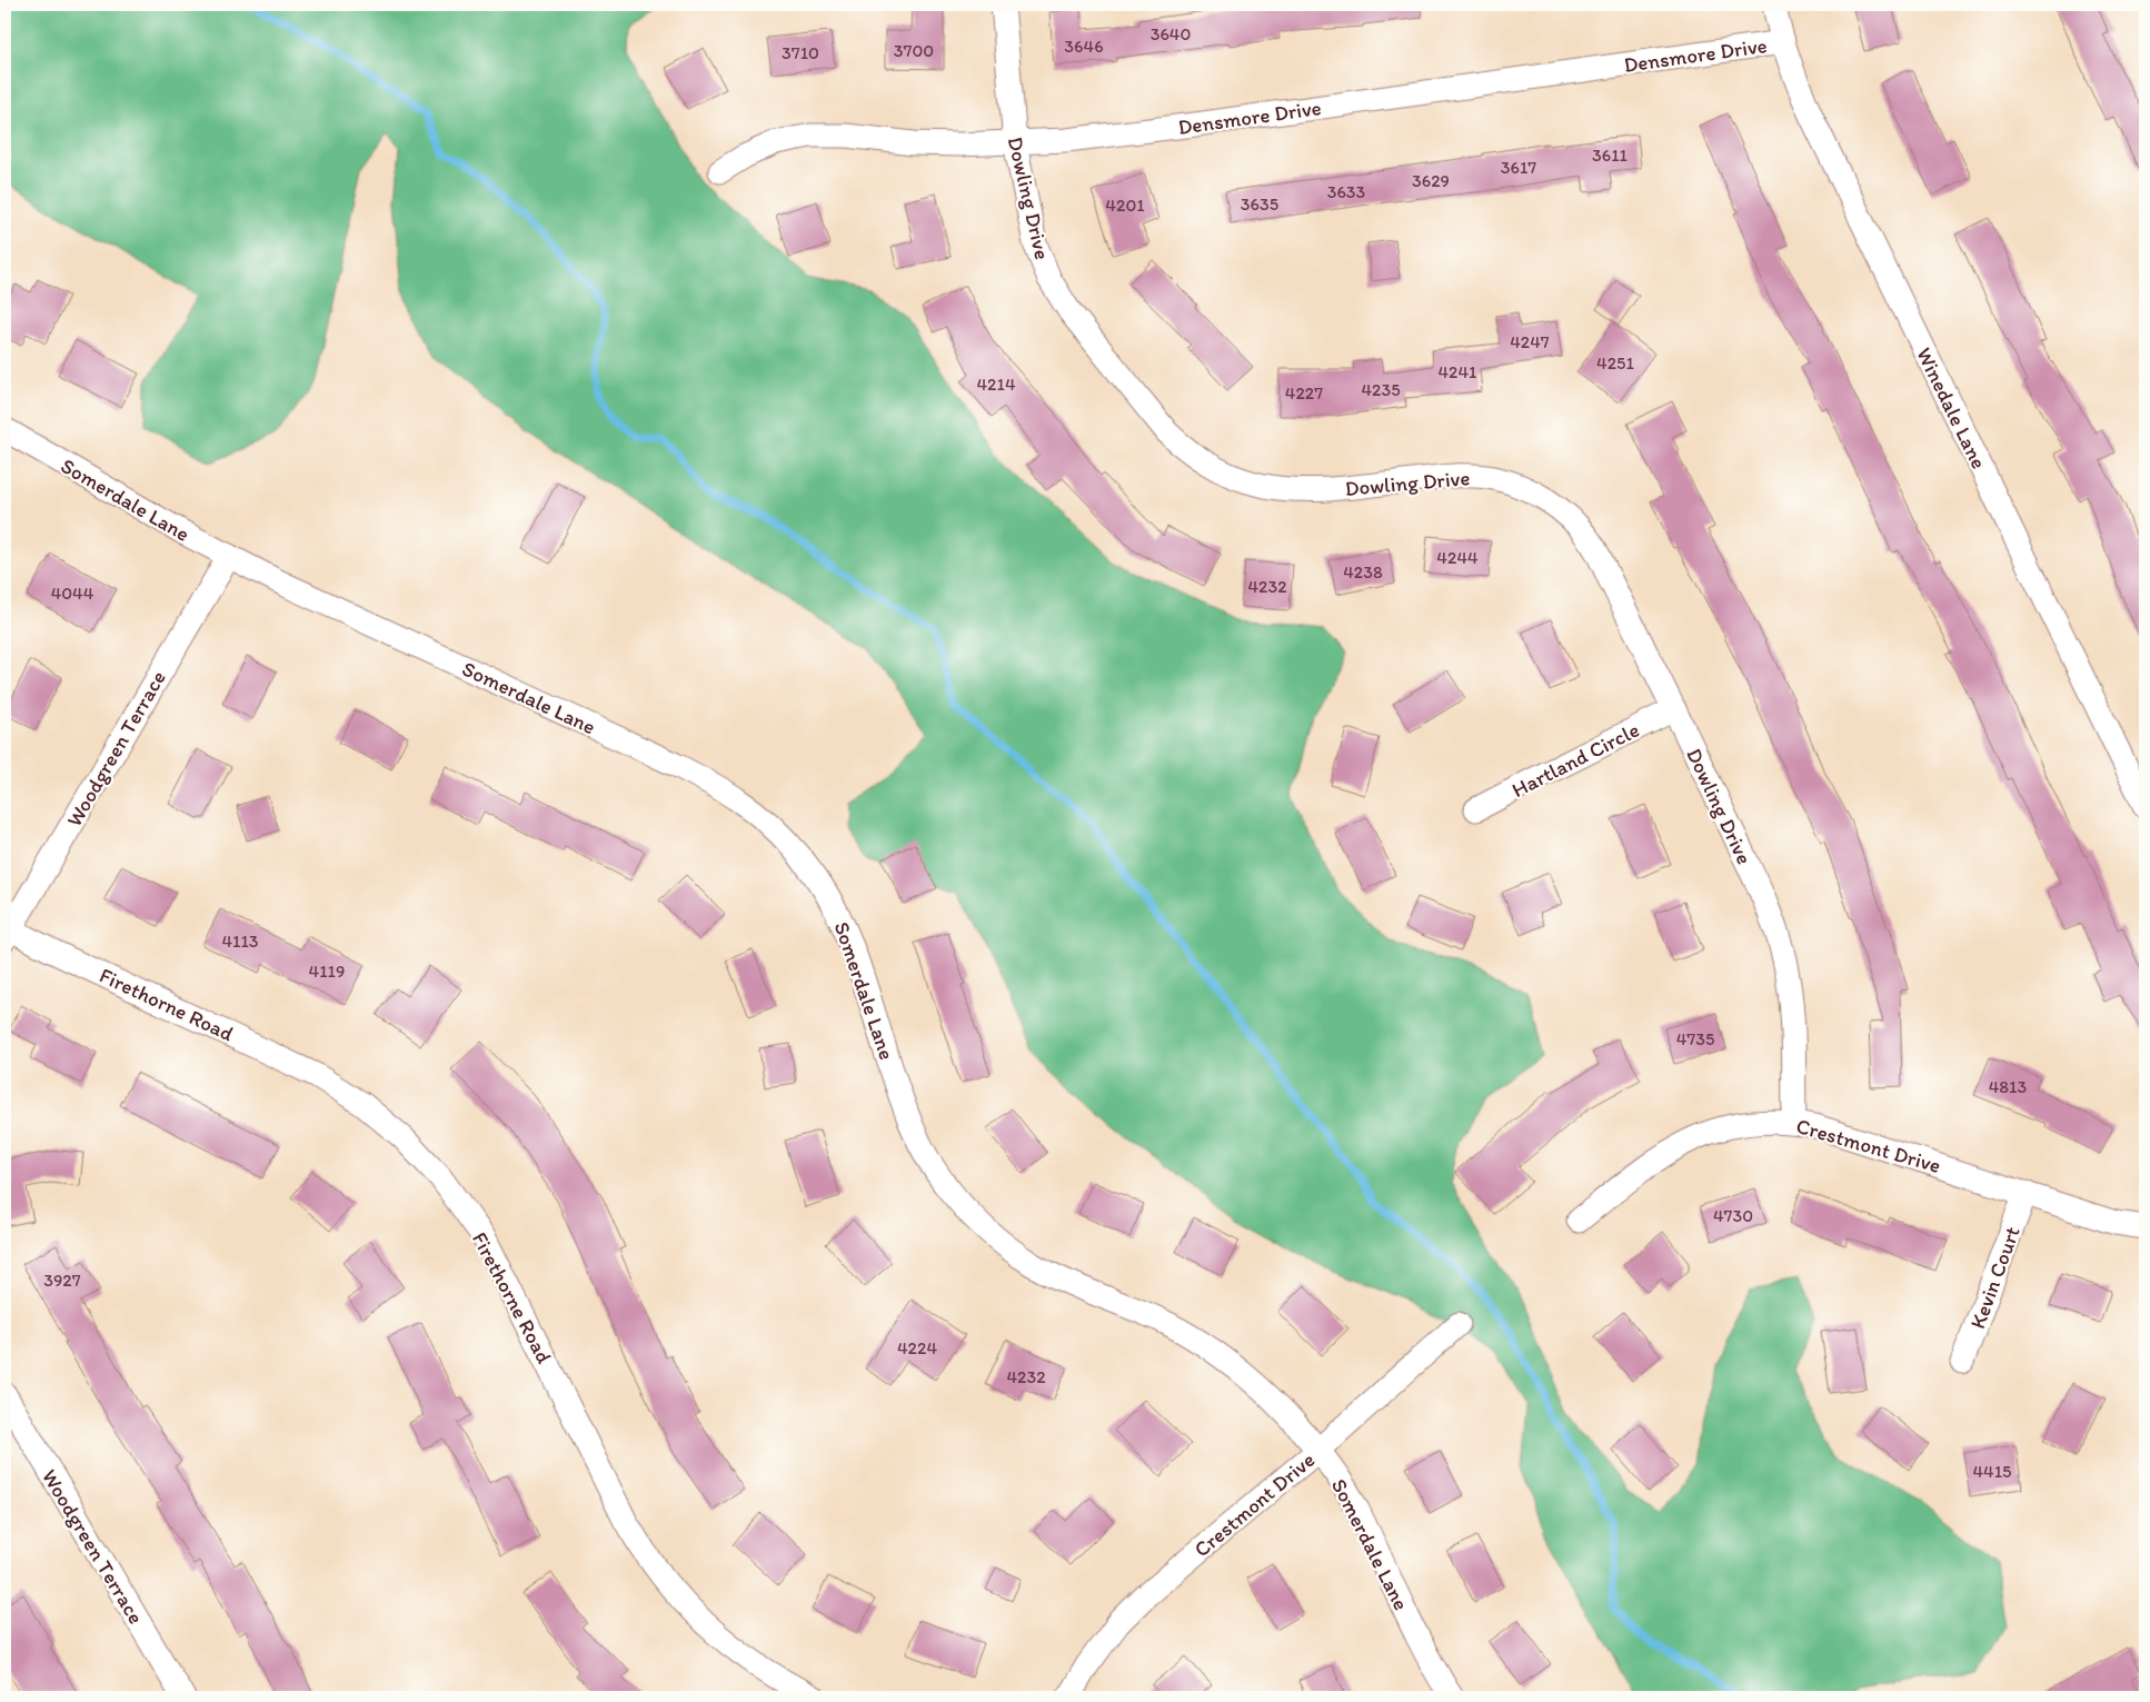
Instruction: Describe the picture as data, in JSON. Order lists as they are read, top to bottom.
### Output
{
  "streets": {
    "street": [
      "Densmore Drive",
      "Dowling Drive",
      "Winedale Lane",
      "Somerdale Lane",
      "Woodgreen Terrace",
      "Hartland Circle",
      "Firethorne Road",
      "Crestmont Drive",
      "Kevin Court"
    ]
  },
  "crossings": [
    ["Densmore Drive", "Dowling Drive"],
    ["Densmore Drive", "Winedale Lane"],
    ["Dowling Drive", "Hartland Circle"],
    ["Dowling Drive", "Crestmont Drive"],
    ["Somerdale Lane", "Woodgreen Terrace"],
    ["Somerdale Lane", "Crestmont Drive"],
    ["Woodgreen Terrace", "Firethorne Road"],
    ["Crestmont Drive", "Kevin Court"]
  ],
  "house_numbers": [
    "3640",
    "3646",
    "3700",
    "3710",
    "3611",
    "3617",
    "3629",
    "3633",
    "3635",
    "4201",
    "4247",
    "4251",
    "4241",
    "4214",
    "4235",
    "4227",
    "4244",
    "4238",
    "4232",
    "4044",
    "4113",
    "4119",
    "4735",
    "4813",
    "4730",
    "3927",
    "4224",
    "4232",
    "4415"
  ]
}
